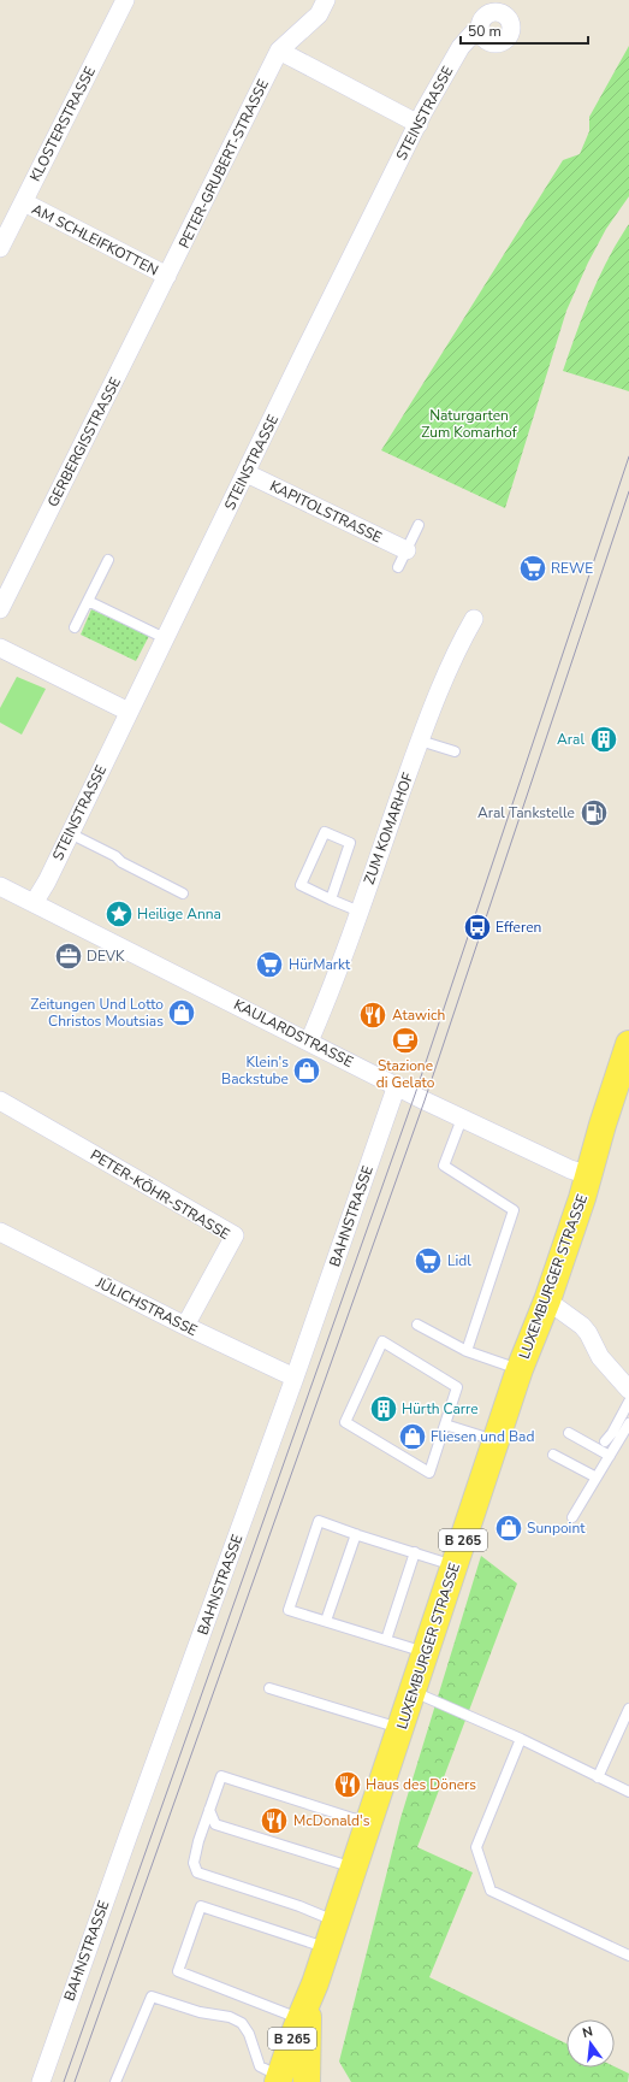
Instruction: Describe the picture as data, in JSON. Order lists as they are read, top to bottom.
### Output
{
  "streets": {
    "main road": ["LUXEMBURGER STRASSE", "B 265"],
    "street": [
      "STEINSTRASSE",
      "KLOSTERSTRASSE",
      "PETER-GRUBERT-STRASSE",
      "AM SCHLEIFKOTTEN",
      "GERBERGISSTRASSE",
      "KAPITOLSTRASSE",
      "ZUM KOMARHOF",
      "KAULARDSTRASSE",
      "PETER-KÖHR-STRASSE",
      "BAHNSTRASSE",
      "JÜLICHSTRASSE"
    ]
  },
  "crossings": [
    ["STEINSTRASSE", "KAPITOLSTRASSE"],
    ["STEINSTRASSE", "KAULARDSTRASSE"],
    ["KLOSTERSTRASSE", "AM SCHLEIFKOTTEN"],
    ["PETER-GRUBERT-STRASSE", "AM SCHLEIFKOTTEN"],
    ["PETER-GRUBERT-STRASSE", "GERBERGISSTRASSE"],
    ["AM SCHLEIFKOTTEN", "GERBERGISSTRASSE"],
    ["ZUM KOMARHOF", "KAULARDSTRASSE"],
    ["KAULARDSTRASSE", "BAHNSTRASSE"],
    ["KAULARDSTRASSE", "LUXEMBURGER STRASSE"],
    ["PETER-KÖHR-STRASSE", "JÜLICHSTRASSE"],
    ["BAHNSTRASSE", "JÜLICHSTRASSE"]
  ],
  "parks": ["Naturgarten Zum Komarhof"],
  "places": {
    "supermarket": ["REWE", "HürMarkt", "Lidl"],
    "building": ["Aral", "Hürth Carre"],
    "fuel station": ["Aral Tankstelle"],
    "place": ["Heilige Anna"],
    "bus stop": ["Efferen"],
    "office": ["DEVK"],
    "shop": [
      "Zeitungen Und Lotto Christos Moutsias",
      "Klein's Backstube",
      "Fliesen und Bad",
      "Sunpoint"
    ],
    "restaurant": ["Atawich", "Haus des Döners", "McDonald's"],
    "cafe": ["Stazione di Gelato"]
  },
  "scale_bar": "50 m",
  "north": "top"
}
